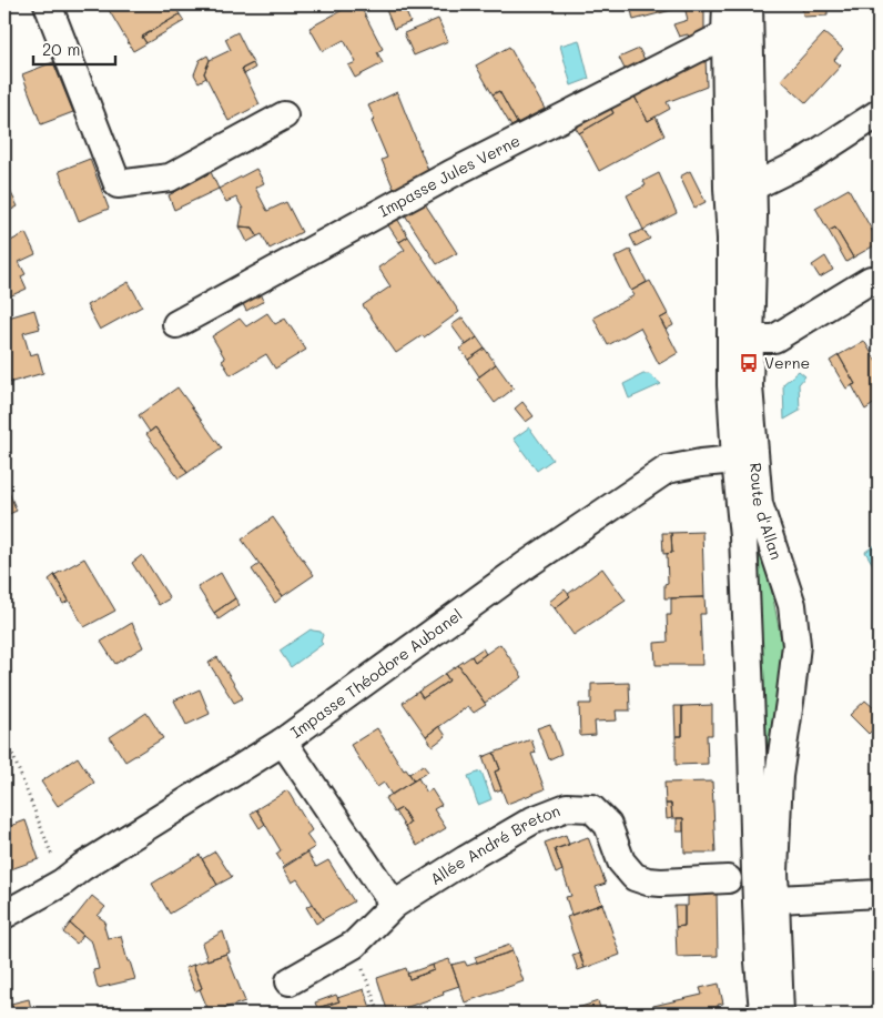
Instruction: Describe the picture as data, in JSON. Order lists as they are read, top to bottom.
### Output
{
  "streets": {
    "street": [
      "Impasse Jules Verne",
      "Route d'Allan",
      "Impasse Théodore Aubanel",
      "Allée André Breton"
    ]
  },
  "crossings": [
    ["Impasse Jules Verne", "Route d'Allan"],
    ["Route d'Allan", "Impasse Théodore Aubanel"]
  ],
  "places": {
    "bus stop": ["Verne"]
  },
  "scale_bar": "20 m"
}
